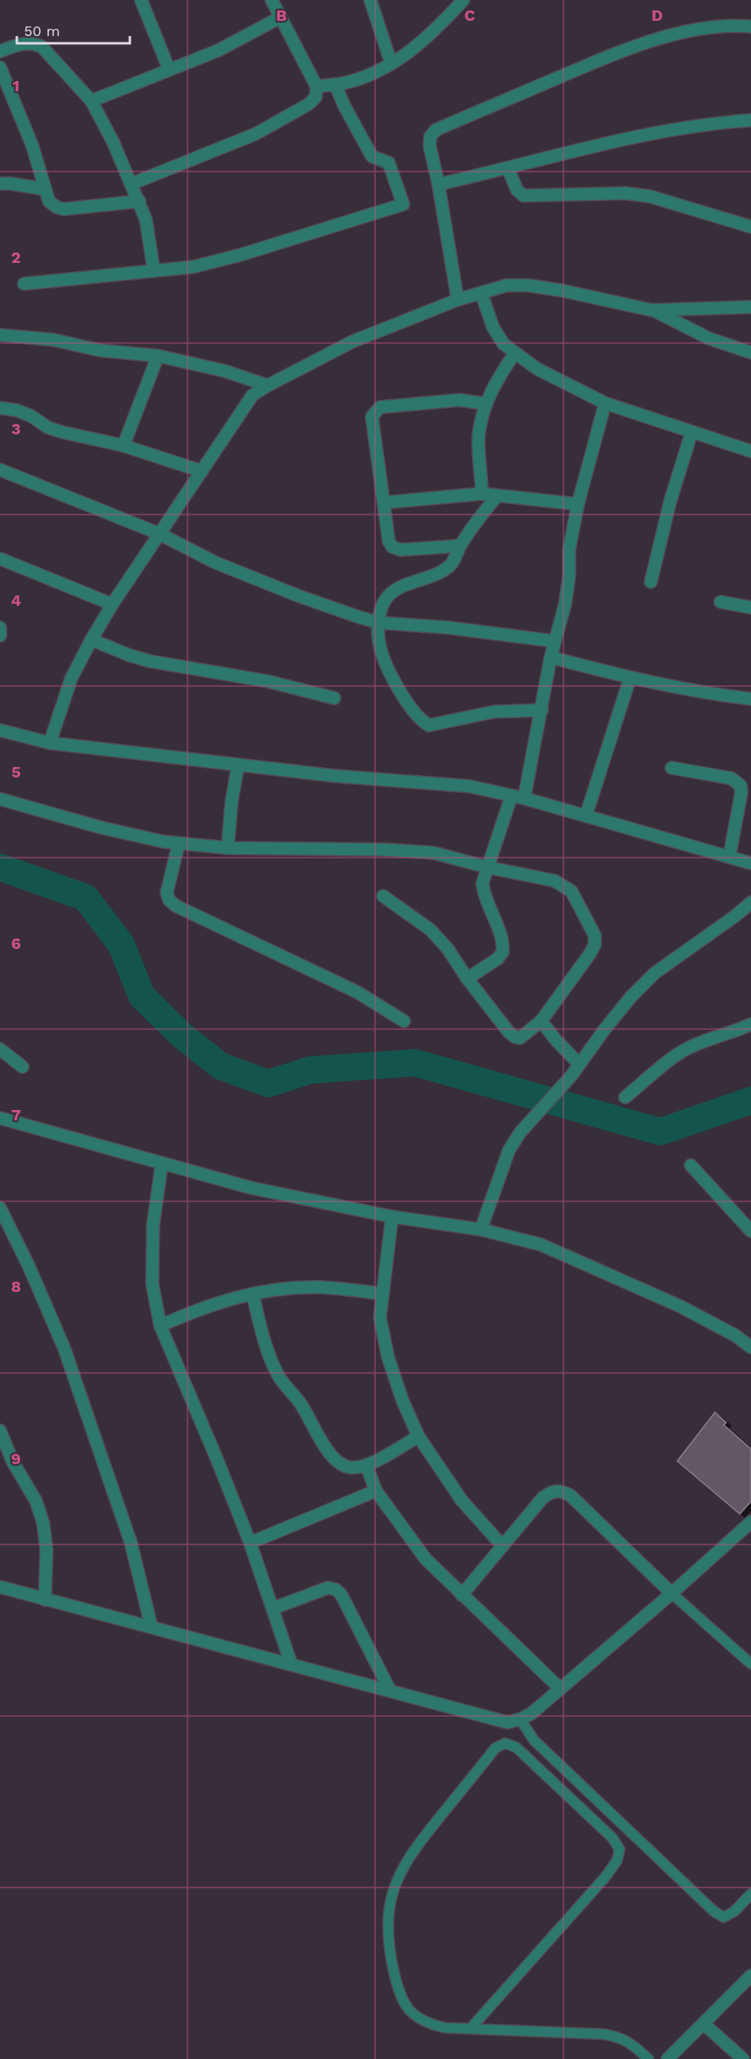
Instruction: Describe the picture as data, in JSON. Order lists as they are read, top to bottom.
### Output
{
  "scale_bar": "50 m",
  "grid": {
    "columns": ["B", "C", "D"],
    "rows": [
      "1",
      "2",
      "3",
      "4",
      "5",
      "6",
      "7",
      "8",
      "9"
    ]
  }
}
